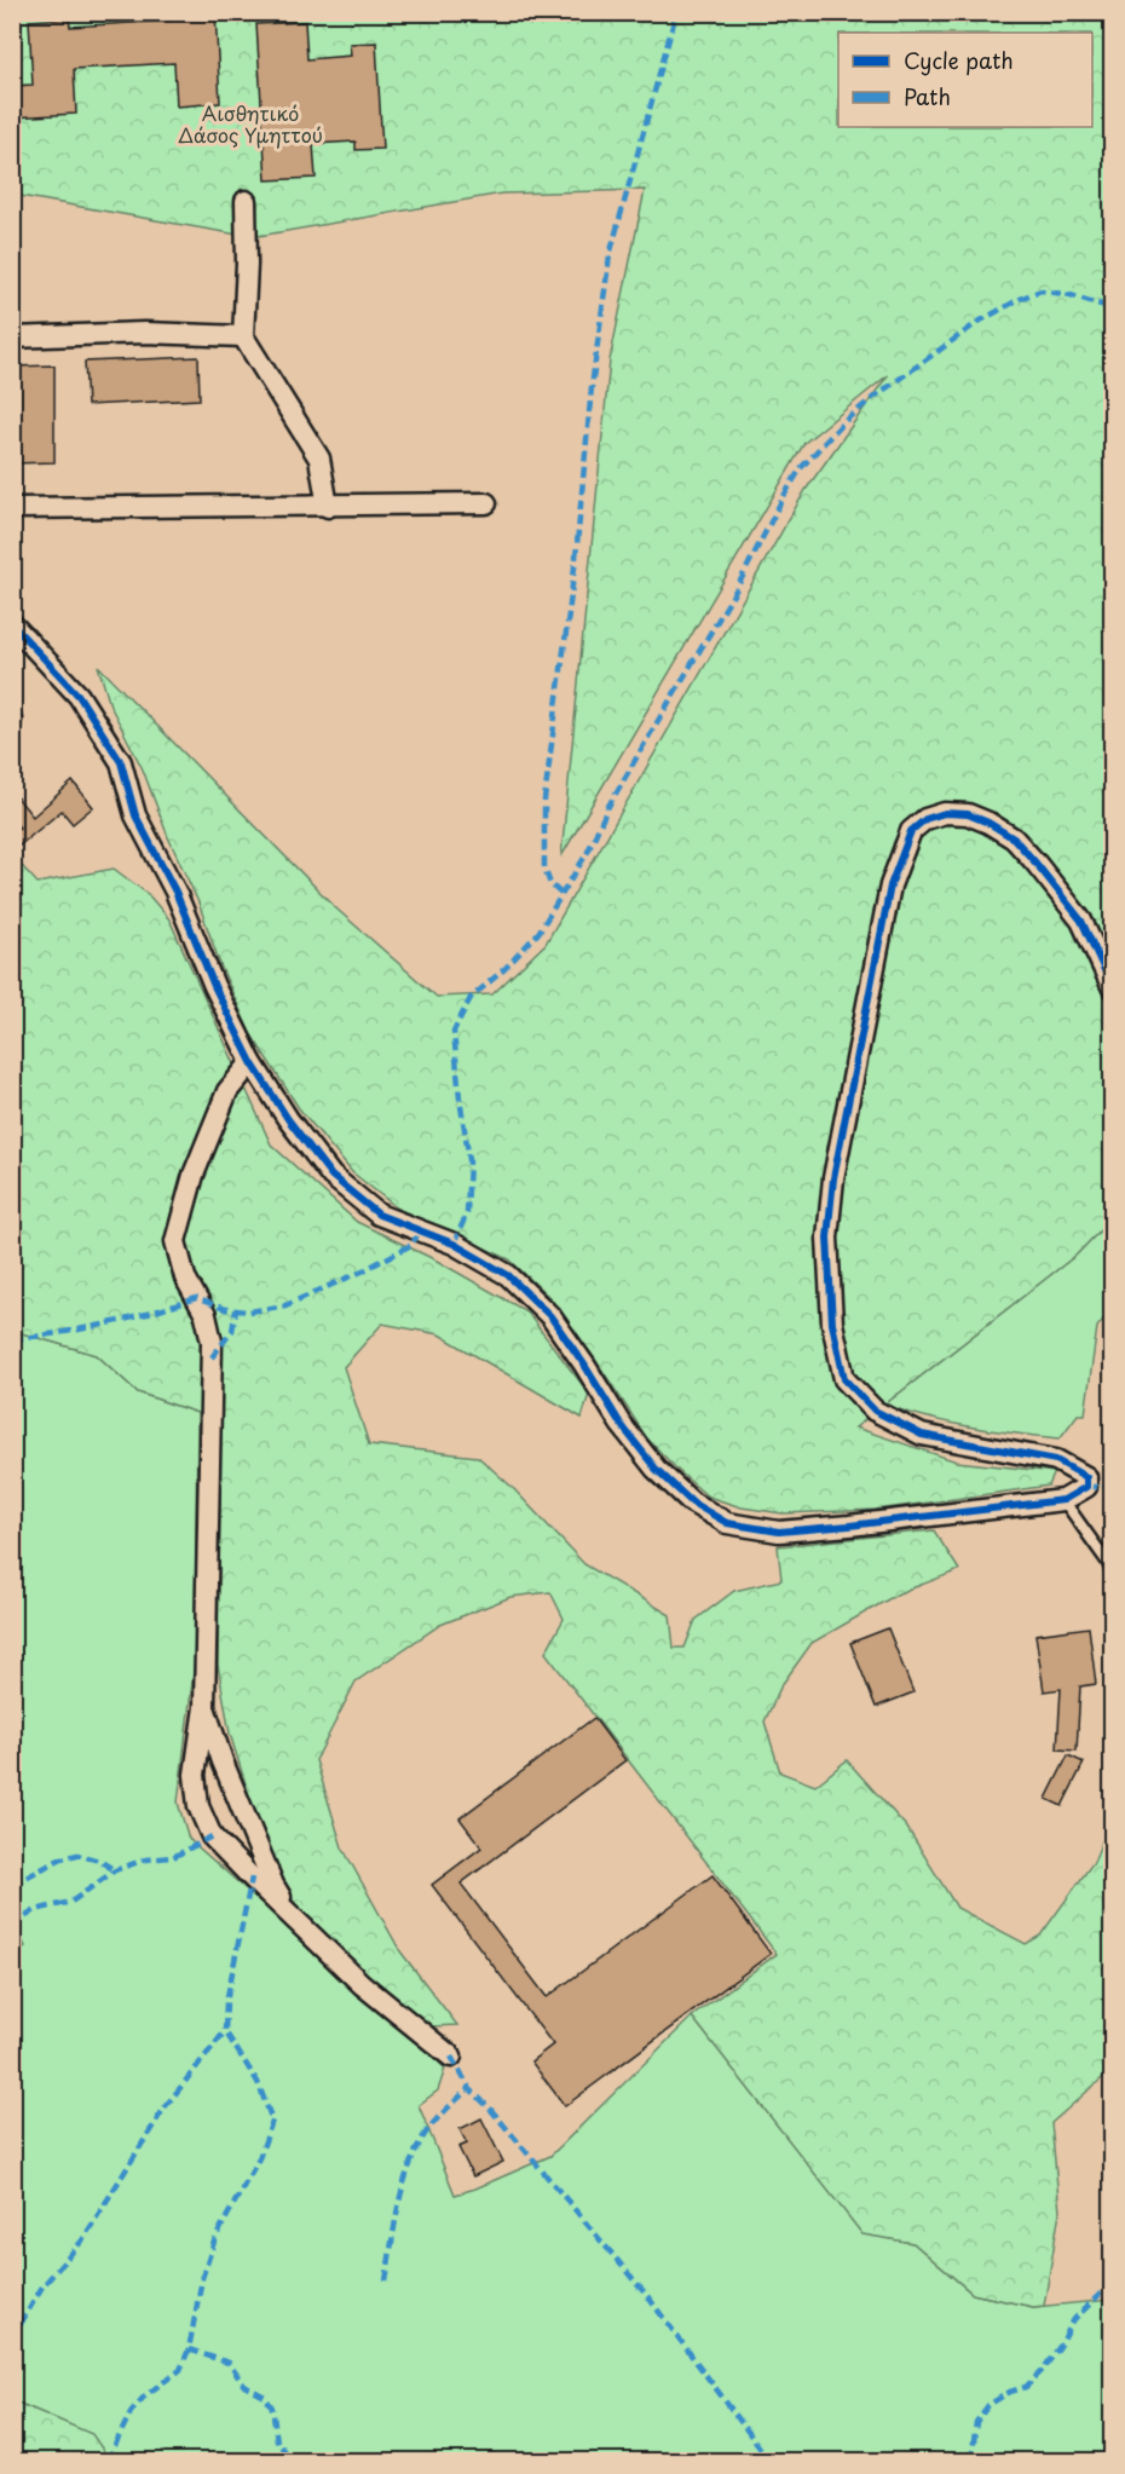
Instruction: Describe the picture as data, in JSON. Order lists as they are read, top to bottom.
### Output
{
  "parks": ["Αισθητικό Δάσος Υμηττού"],
  "legend": ["Cycle path", "Path"]
}
